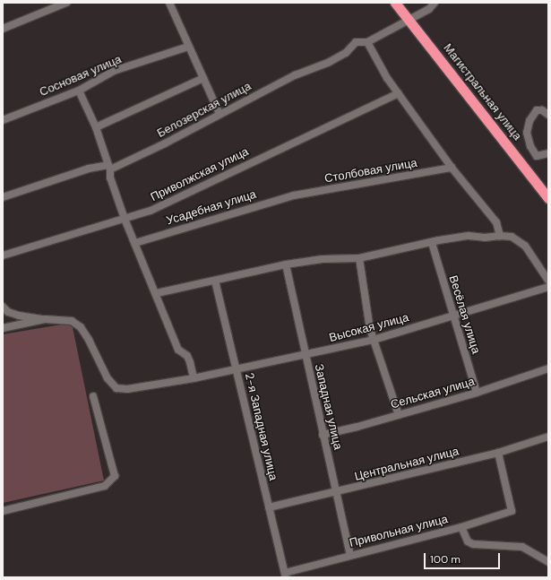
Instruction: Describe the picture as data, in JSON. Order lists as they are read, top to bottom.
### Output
{
  "streets": {
    "highway": ["Магистральная улица"],
    "street": [
      "Сосновая улица",
      "Белозерская улица",
      "Столбовая улица",
      "Приволжская улица",
      "Усадебная улица",
      "Весёлая улица",
      "Высокая улица",
      "Сельская улица",
      "Западная улица",
      "2-я Западная улица",
      "Центральная улица",
      "Привольная улица"
    ]
  },
  "crossings": [
    ["Магистральная улица", "Белозерская улица"],
    ["Столбовая улица", "Усадебная улица"],
    ["Весёлая улица", "Высокая улица"],
    ["Весёлая улица", "Сельская улица"],
    ["Высокая улица", "Западная улица"],
    ["Высокая улица", "2-я Западная улица"],
    ["Сельская улица", "Западная улица"],
    ["Западная улица", "Центральная улица"],
    ["Западная улица", "Привольная улица"],
    ["2-я Западная улица", "Центральная улица"],
    ["2-я Западная улица", "Привольная улица"]
  ],
  "scale_bar": "100 m"
}
